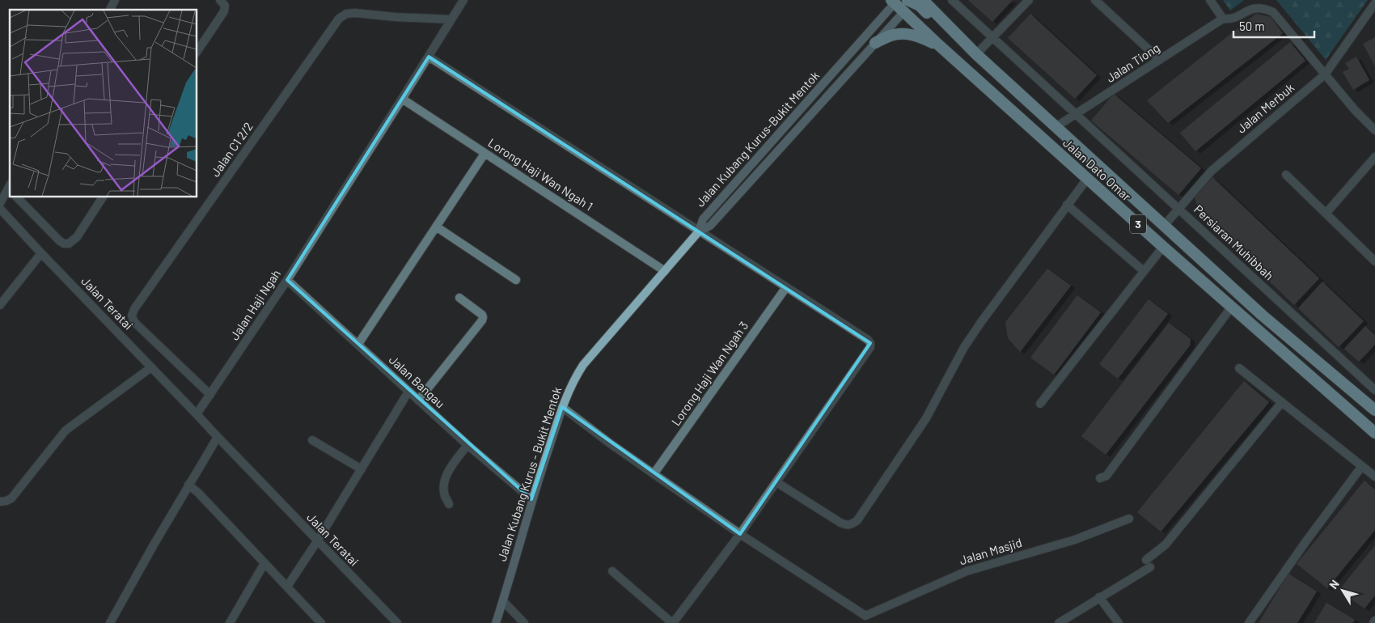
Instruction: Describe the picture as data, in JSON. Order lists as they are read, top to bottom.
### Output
{
  "streets": {
    "highway": ["Jalan Dato Omar", "3"],
    "main road": ["Jalan Kubang Kurus-Bukit Mentok", "Jalan Kubang Kurus - Bukit Mentok"],
    "street": [
      "Jalan Tiong",
      "Jalan Merbuk",
      "Jalan C1 2/2",
      "Lorong Haji Wan Ngah 1",
      "Persiaran Muhibbah",
      "Jalan Teratai",
      "Jalan Haji Ngah",
      "Lorong Haji Wan Ngah 3",
      "Jalan Bangau",
      "Jalan Masjid"
    ]
  },
  "crossings": [
    ["Jalan Tiong", "Jalan Merbuk"],
    ["Jalan Tiong", "Jalan Dato Omar"],
    ["Jalan Tiong", "Persiaran Muhibbah"],
    ["Jalan Merbuk", "Jalan Dato Omar"],
    ["Jalan Merbuk", "Persiaran Muhibbah"],
    ["Jalan Kubang Kurus-Bukit Mentok", "Jalan Dato Omar"],
    ["Jalan Kubang Kurus-Bukit Mentok", "Jalan Kubang Kurus - Bukit Mentok"],
    ["Jalan C1 2/2", "Jalan Haji Ngah"],
    ["Lorong Haji Wan Ngah 1", "Jalan Haji Ngah"],
    ["Lorong Haji Wan Ngah 1", "Jalan Kubang Kurus - Bukit Mentok"],
    ["Jalan Teratai", "Jalan Haji Ngah"],
    ["Jalan Haji Ngah", "Jalan Bangau"],
    ["Jalan Bangau", "Jalan Kubang Kurus - Bukit Mentok"]
  ],
  "scale_bar": "50 m",
  "north": "top left"
}
